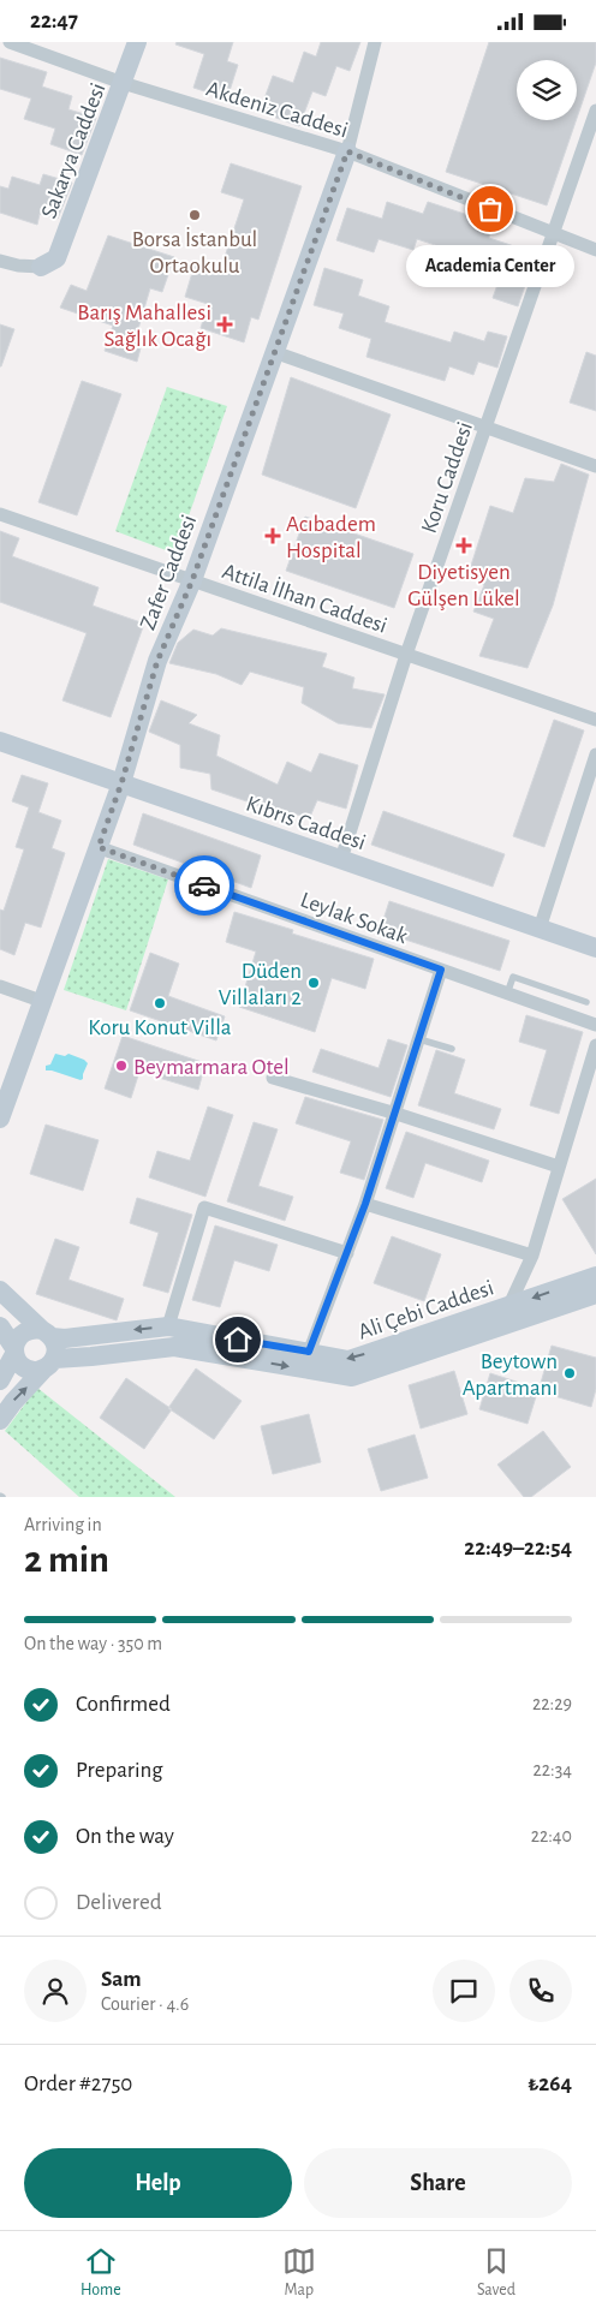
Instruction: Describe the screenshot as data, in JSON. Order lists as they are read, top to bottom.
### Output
{
  "streets": {
    "street": [
      "Akdeniz Caddesi",
      "Sakarya Caddesi",
      "Koru Caddesi",
      "Zafer Caddesi",
      "Attila İlhan Caddesi",
      "Kıbrıs Caddesi",
      "Leylak Sokak",
      "Ali Çebi Caddesi"
    ]
  },
  "crossings": [
    ["Akdeniz Caddesi", "Sakarya Caddesi"],
    ["Akdeniz Caddesi", "Koru Caddesi"],
    ["Akdeniz Caddesi", "Zafer Caddesi"],
    ["Koru Caddesi", "Attila İlhan Caddesi"],
    ["Koru Caddesi", "Kıbrıs Caddesi"],
    ["Zafer Caddesi", "Attila İlhan Caddesi"],
    ["Zafer Caddesi", "Kıbrıs Caddesi"],
    ["Zafer Caddesi", "Leylak Sokak"]
  ],
  "places": {
    "other": [
      "Academia Center",
      "Borsa İstanbul Ortaokulu",
      "Düden Villaları 2",
      "Koru Konut Villa",
      "Beymarmara Otel",
      "Beytown Apartmanı"
    ],
    "health": ["Barış Mahallesi Sağlık Ocağı", "Acıbadem Hospital", "Diyetisyen Gülşen Lükel"]
  },
  "page": {
    "status": "22:47",
    "bubble": "Academia Center",
    "heading": ["2 min", "Arriving in", "22:49–22:54"],
    "panel": [
      "Sam",
      "Courier · 4.6",
      "Order #2750",
      "₺264"
    ],
    "bar": "On the way · 350 m",
    "list": [
      ["Confirmed", "22:29"],
      ["Preparing", "22:34"],
      ["On the way", "22:40"],
      "Delivered"
    ],
    "buttons": ["Help", "Share"],
    "tabs": ["Home", "Map", "Saved"]
  }
}
